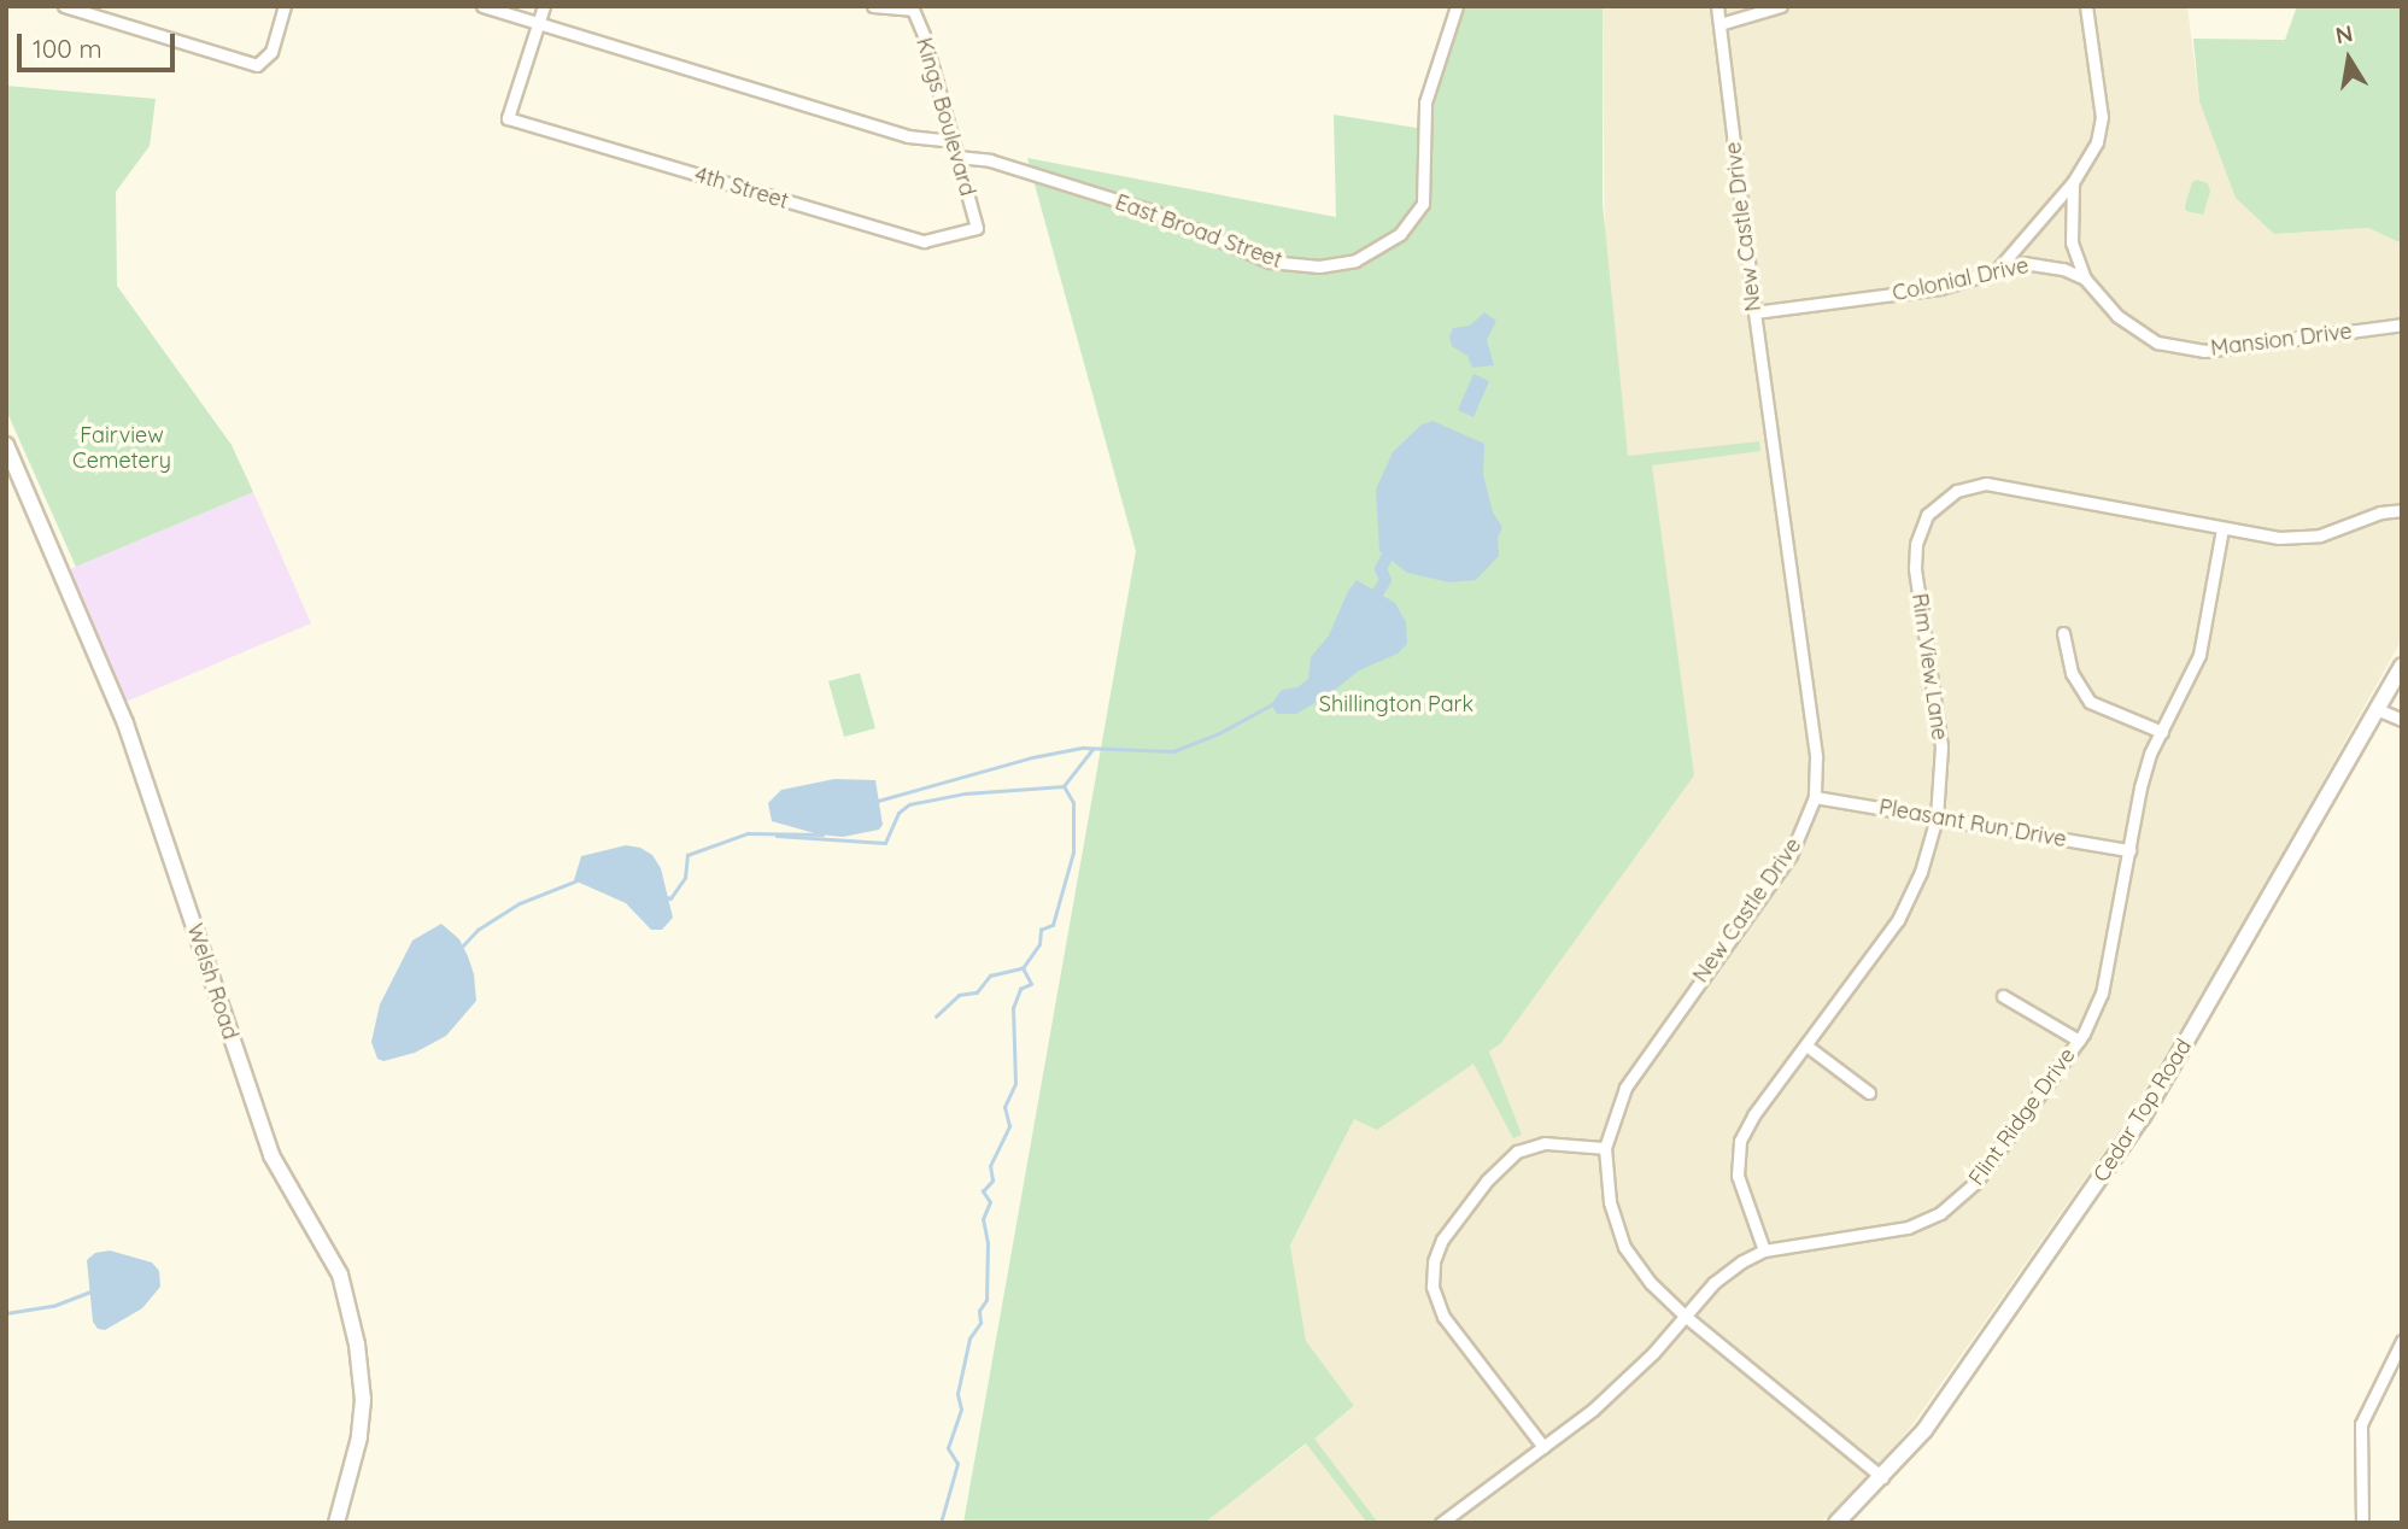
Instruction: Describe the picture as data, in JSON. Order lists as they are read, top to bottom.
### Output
{
  "streets": {
    "street": [
      "Kings Boulevard",
      "4th Street",
      "New Castle Drive",
      "East Broad Street",
      "Colonial Drive",
      "Mansion Drive",
      "Rim View Lane",
      "Pleasant Run Drive",
      "Welsh Road",
      "Cedar Top Road",
      "Flint Ridge Drive"
    ]
  },
  "crossings": [
    ["Kings Boulevard", "4th Street"],
    ["Kings Boulevard", "East Broad Street"],
    ["New Castle Drive", "Colonial Drive"],
    ["New Castle Drive", "Pleasant Run Drive"],
    ["New Castle Drive", "Cedar Top Road"],
    ["New Castle Drive", "Flint Ridge Drive"],
    ["Colonial Drive", "Mansion Drive"],
    ["Rim View Lane", "Pleasant Run Drive"],
    ["Rim View Lane", "Flint Ridge Drive"],
    ["Pleasant Run Drive", "Flint Ridge Drive"]
  ],
  "parks": ["Fairview Cemetery", "Shillington Park"],
  "scale_bar": "100 m",
  "north": "top"
}
